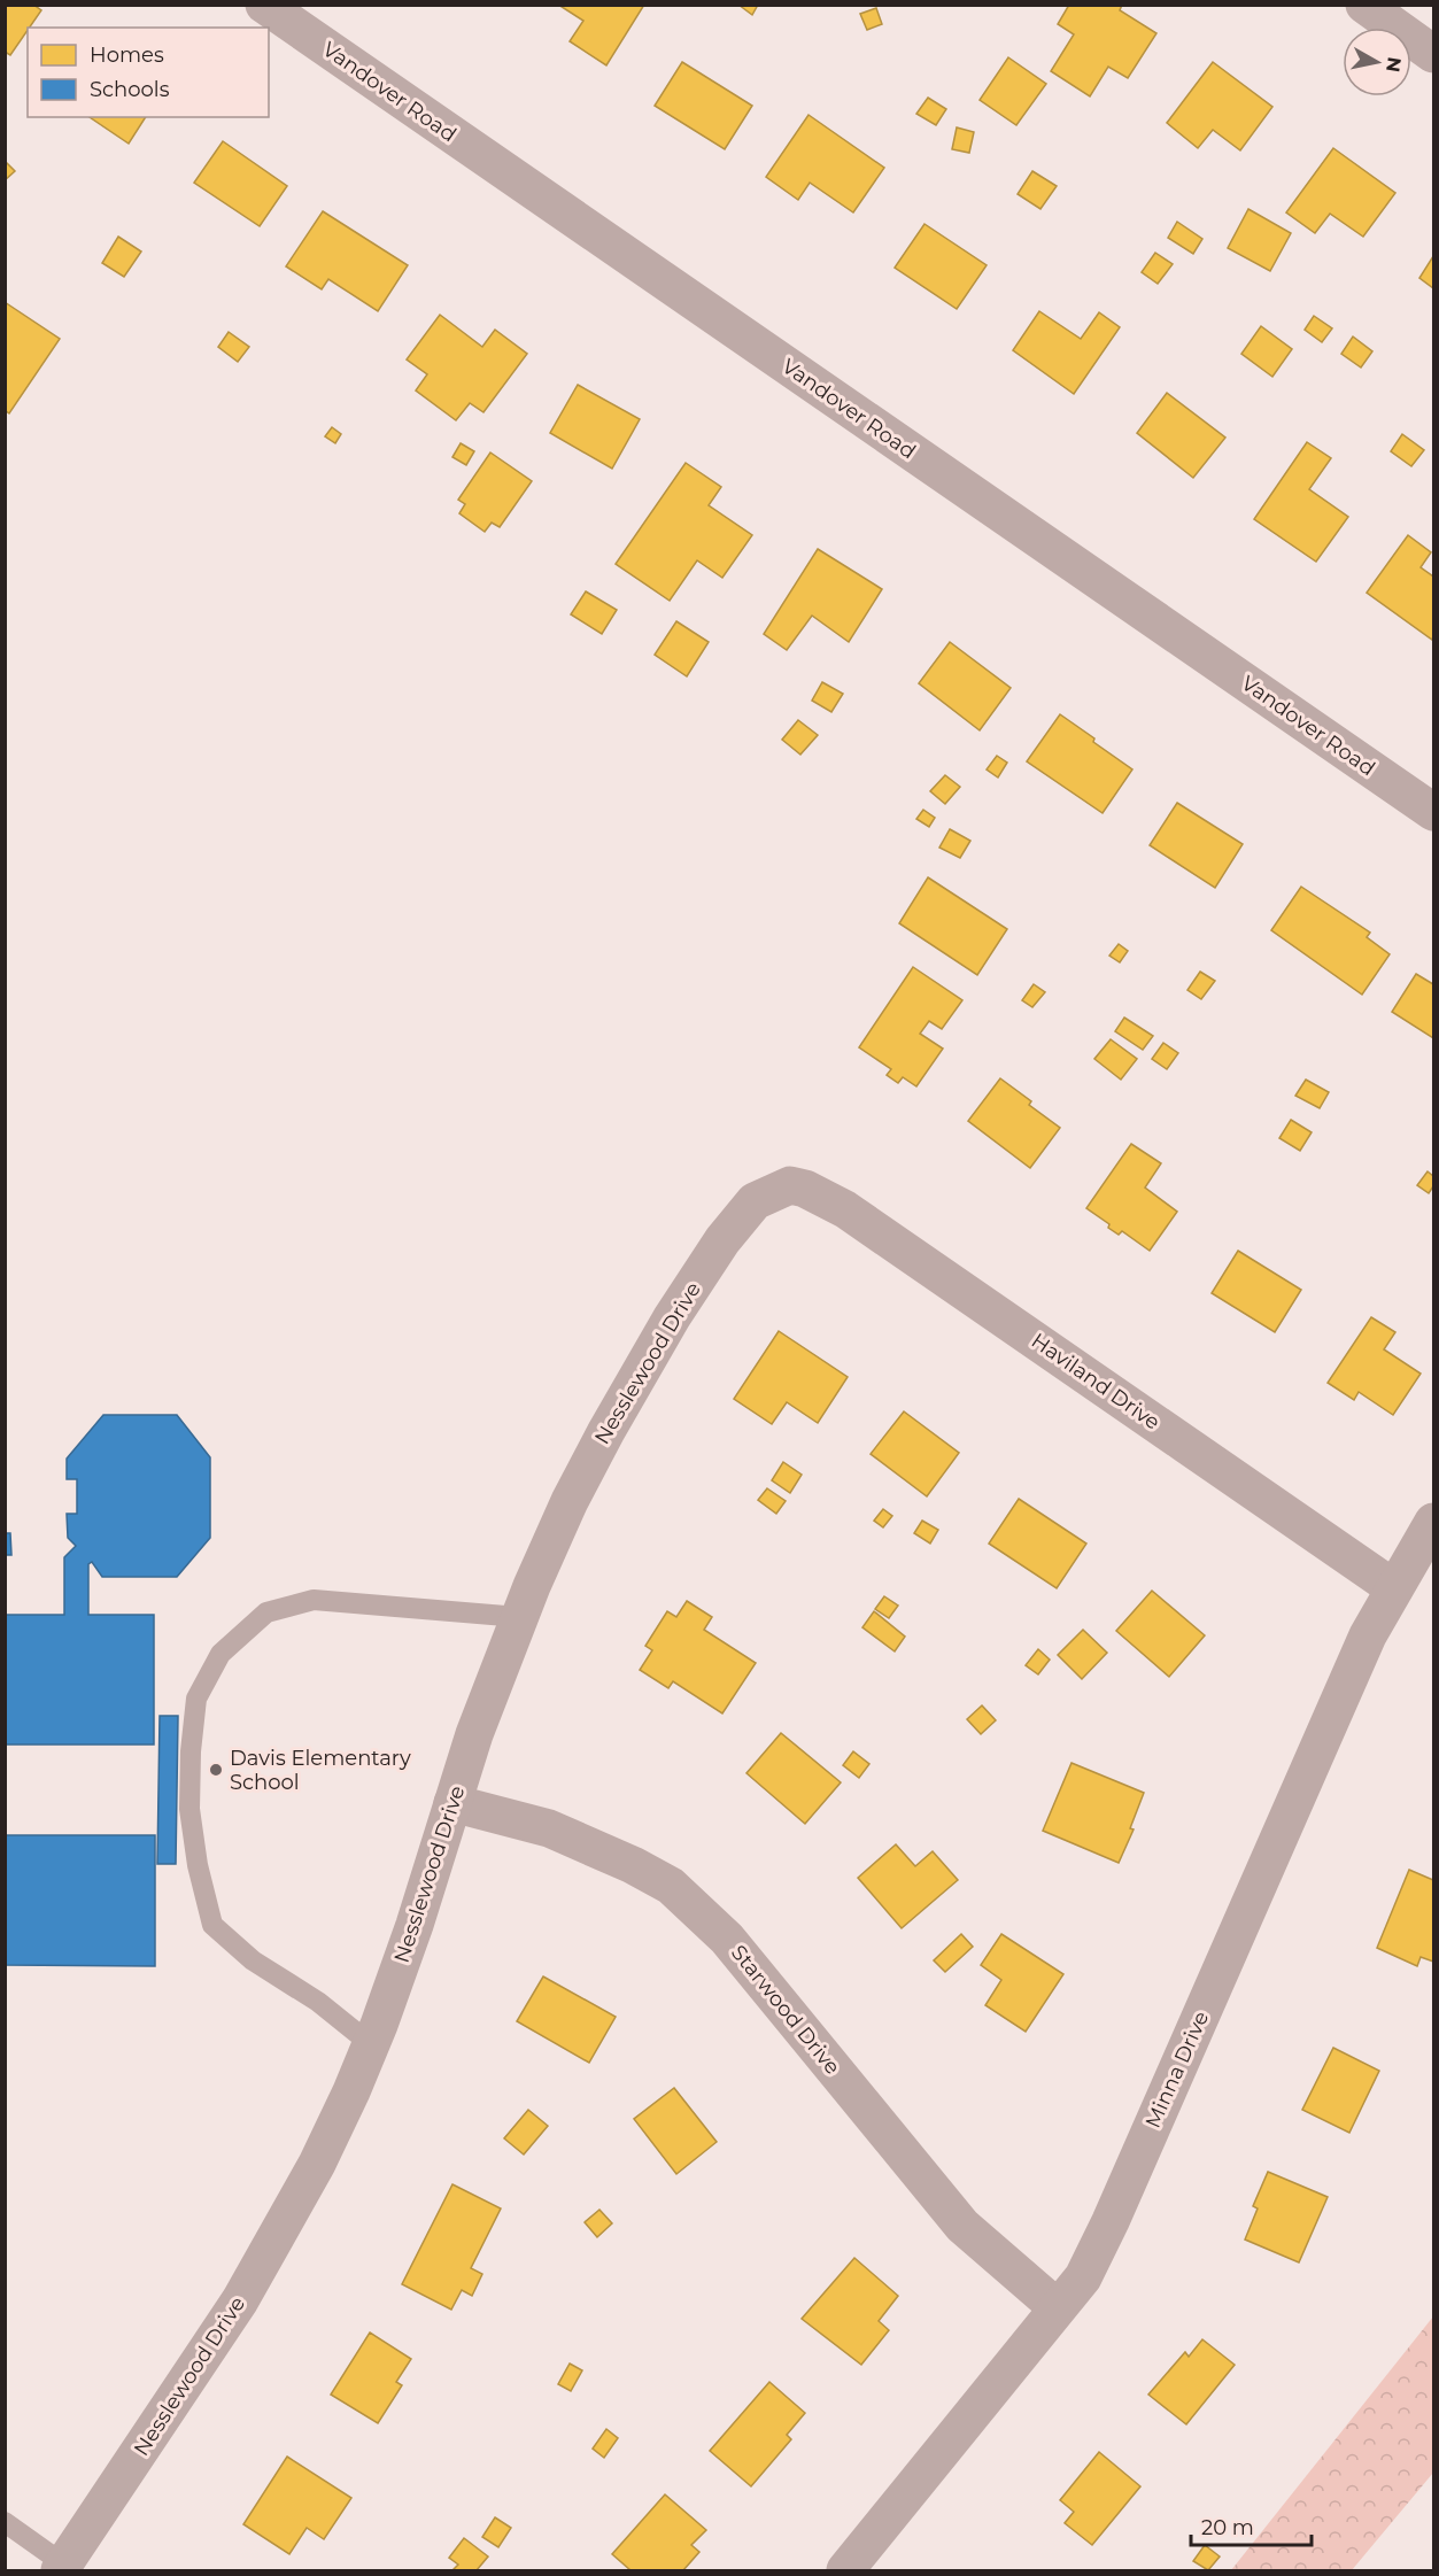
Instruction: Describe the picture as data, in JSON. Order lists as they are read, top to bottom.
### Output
{
  "streets": {
    "street": [
      "Vandover Road",
      "Nesslewood Drive",
      "Haviland Drive",
      "Starwood Drive",
      "Minna Drive"
    ]
  },
  "crossings": [
    ["Nesslewood Drive", "Haviland Drive"],
    ["Nesslewood Drive", "Starwood Drive"],
    ["Haviland Drive", "Minna Drive"],
    ["Starwood Drive", "Minna Drive"]
  ],
  "places": ["Davis Elementary School"],
  "legend": ["Homes", "Schools"],
  "scale_bar": "20 m",
  "north": "right"
}
